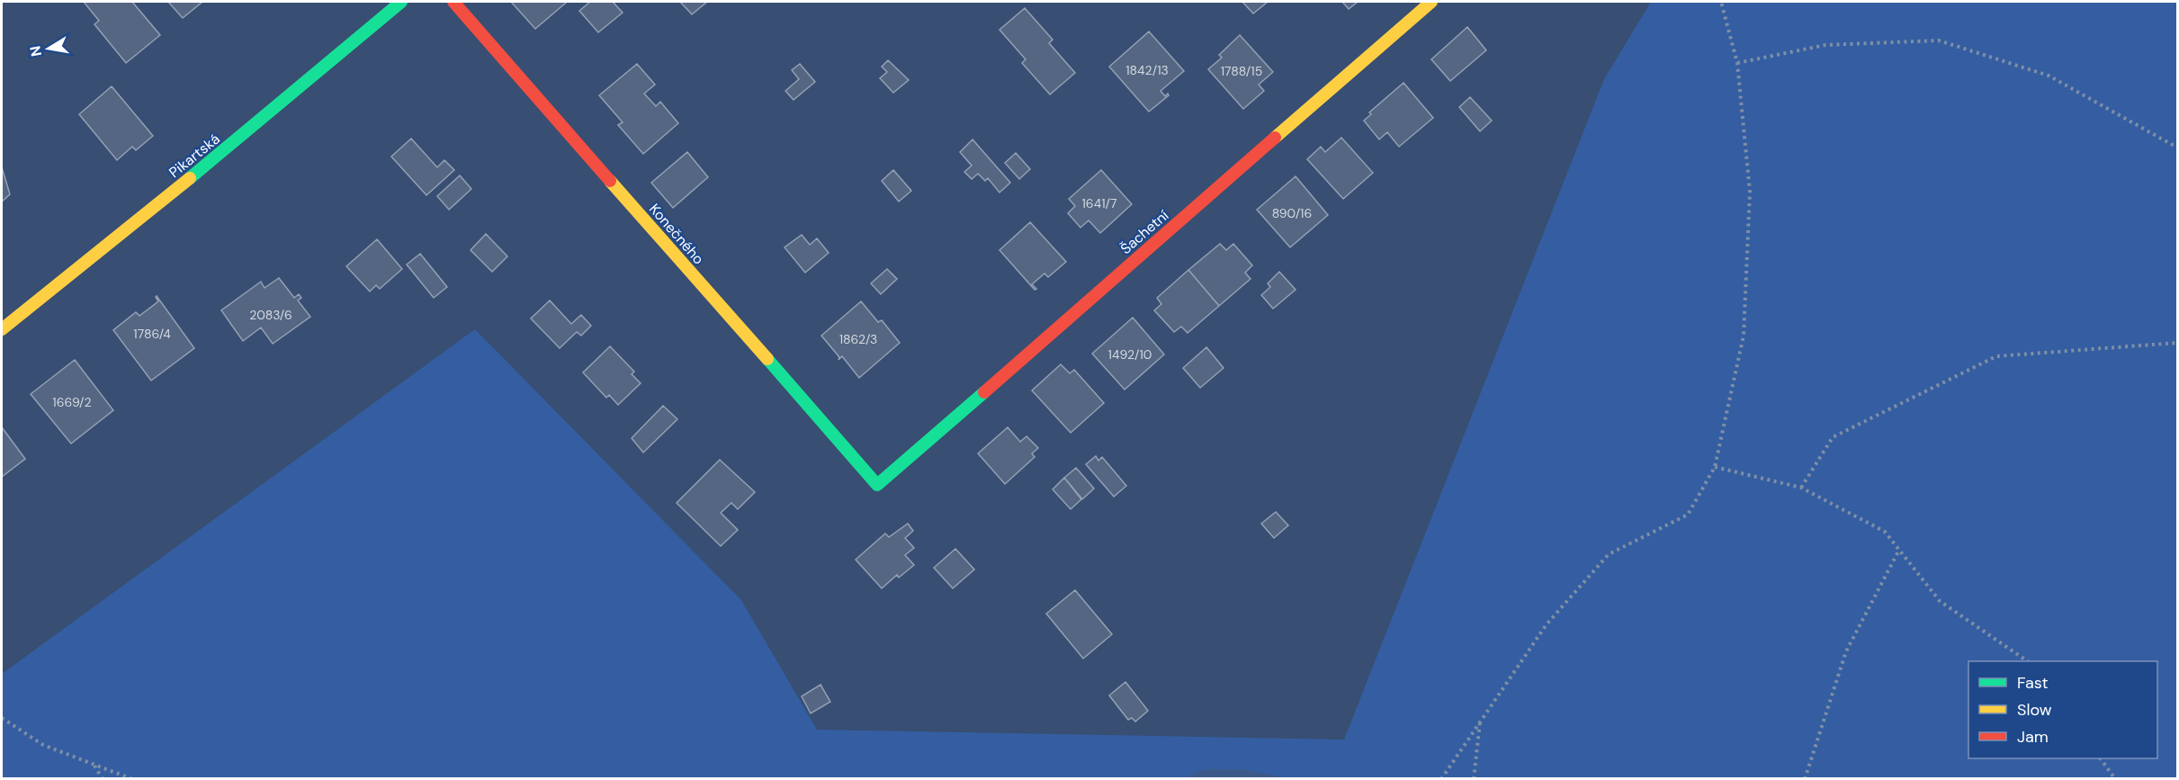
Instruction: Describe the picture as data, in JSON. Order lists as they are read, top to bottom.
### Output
{
  "streets": {
    "street": ["Pikartská", "Šachetní", "Konečného"]
  },
  "crossings": [
    ["Šachetní", "Konečného"]
  ],
  "house_numbers": [
    "1842/13",
    "1788/15",
    "1641/7",
    "890/16",
    "2083/6",
    "1786/4",
    "1862/3",
    "1492/10",
    "1669/2"
  ],
  "legend": ["Fast", "Slow", "Jam"],
  "north": "left"
}
